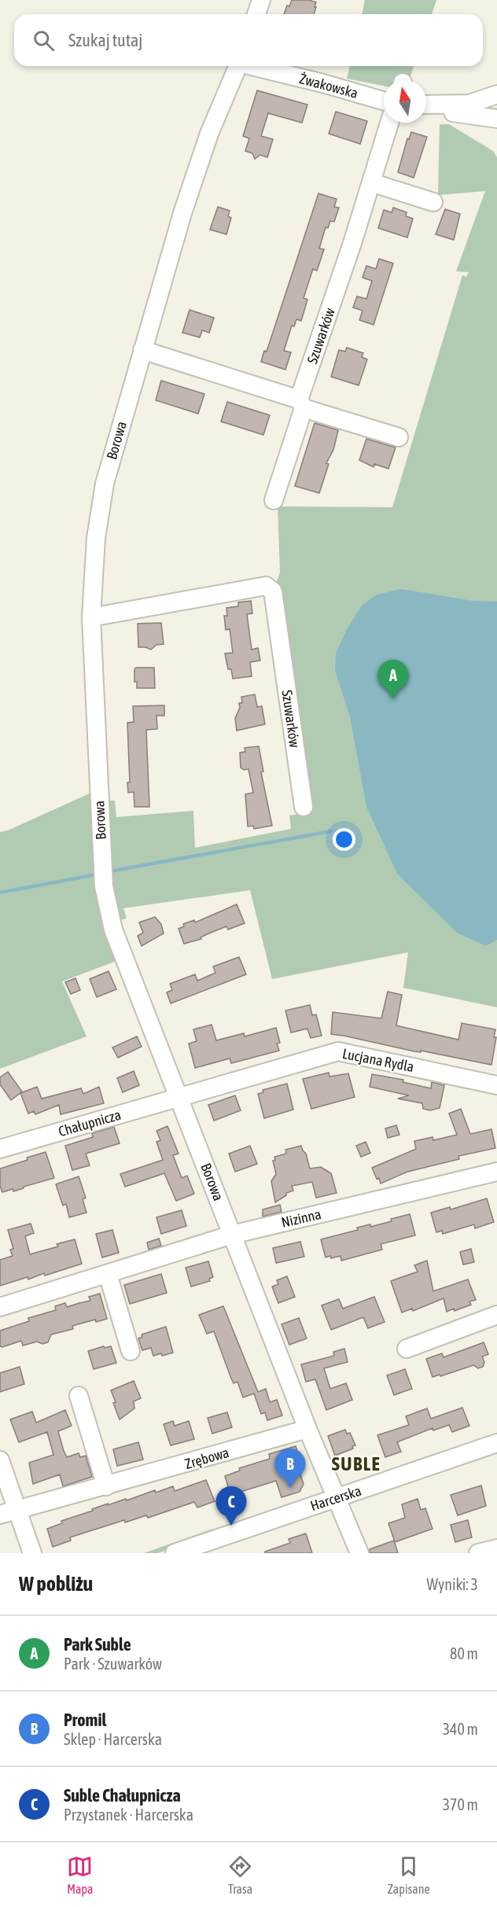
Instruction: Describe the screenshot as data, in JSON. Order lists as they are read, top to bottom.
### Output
{
  "streets": {
    "street": [
      "Żwakowska",
      "Szuwarków",
      "Borowa",
      "Lucjana Rydla",
      "Chałupnicza",
      "Nizinna",
      "Zrębowa",
      "Harcerska"
    ]
  },
  "crossings": [
    ["Szuwarków", "Borowa"],
    ["Borowa", "Lucjana Rydla"],
    ["Borowa", "Chałupnicza"],
    ["Borowa", "Nizinna"],
    ["Borowa", "Zrębowa"],
    ["Borowa", "Harcerska"],
    ["Lucjana Rydla", "Chałupnicza"]
  ],
  "districts": ["SUBLE"],
  "north": "top",
  "page": {
    "search": "Szukaj tutaj",
    "pins": ["A", "B", "C"],
    "heading": ["W pobliżu", "Wyniki: 3"],
    "list": [
      {
        "mark": "A",
        "name": "Park Suble",
        "note": "Park · Szuwarków",
        "value": "80 m"
      },
      {
        "mark": "B",
        "name": "Promil",
        "note": "Sklep · Harcerska",
        "value": "340 m"
      },
      {
        "mark": "C",
        "name": "Suble Chałupnicza",
        "note": "Przystanek · Harcerska",
        "value": "370 m"
      }
    ],
    "nav": ["Mapa", "Trasa", "Zapisane"]
  }
}
